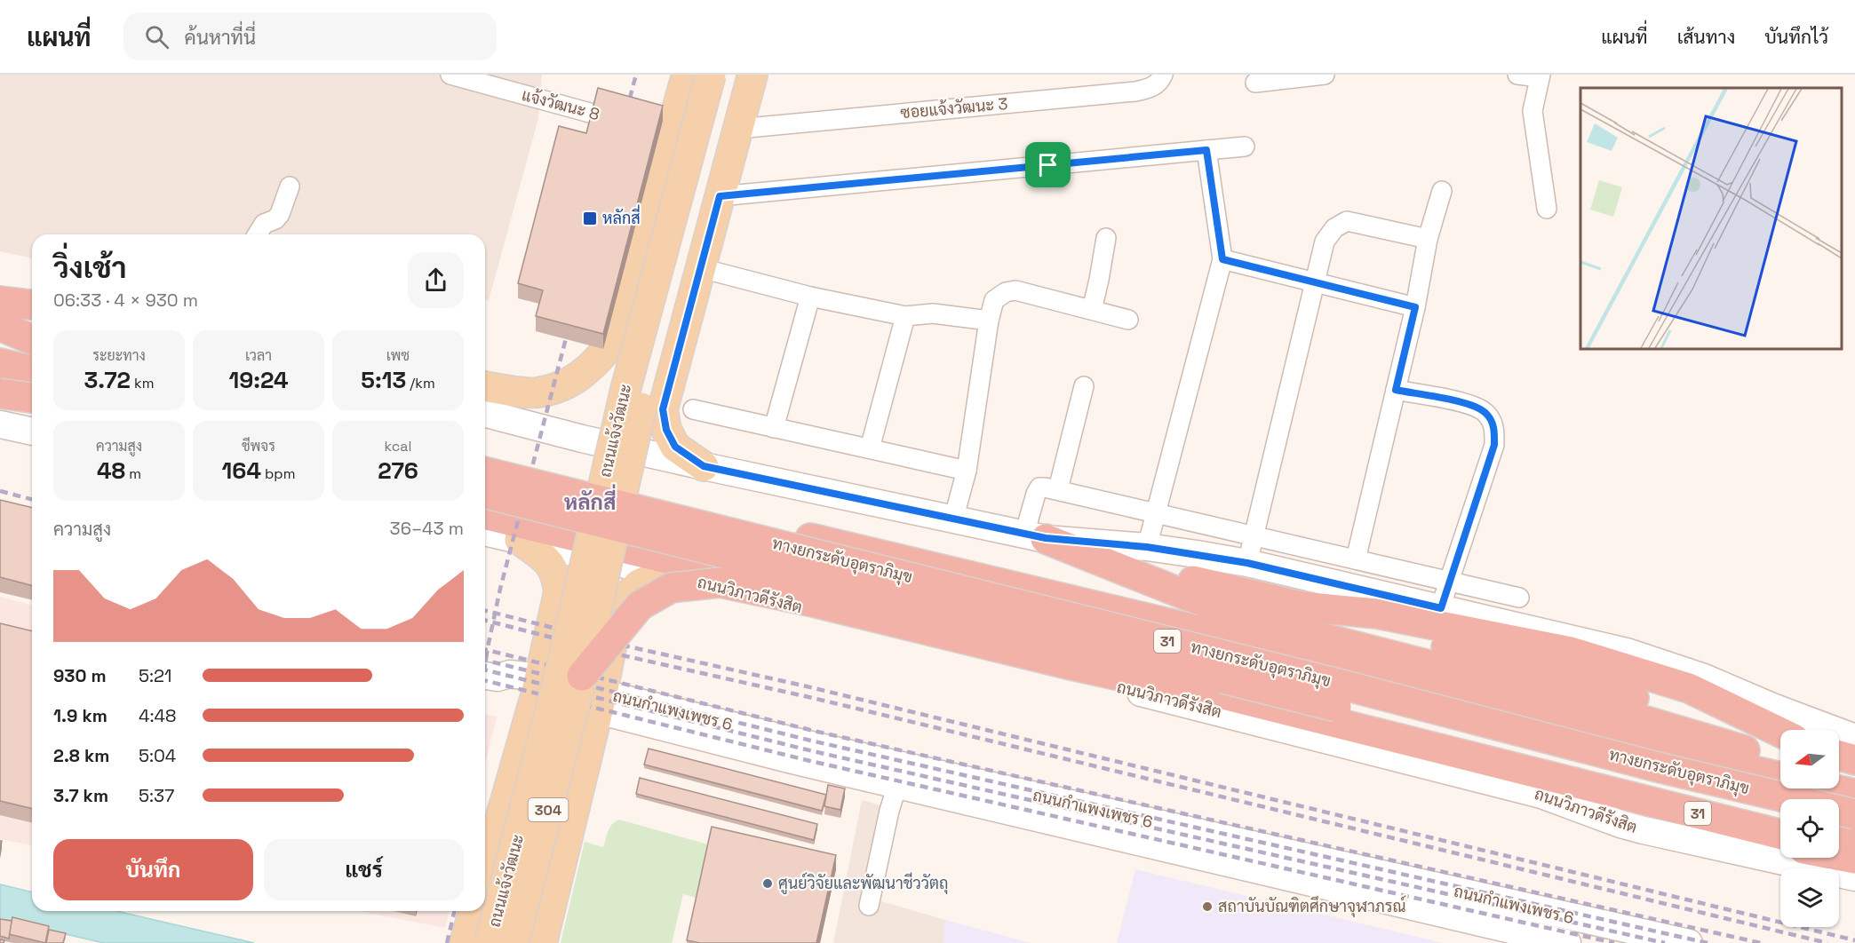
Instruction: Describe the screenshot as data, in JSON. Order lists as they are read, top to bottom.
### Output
{
  "streets": {
    "highway": ["ทางยกระดับอุตราภิมุข", "ถนนวิภาวดีรังสิต", "31"],
    "main road": ["ถนนแจ้งวัฒนะ", "ถนนกำแพงเพชร 6", "304"],
    "street": ["แจ้งวัฒนะ 8", "ซอยแจ้งวัฒนะ 3"]
  },
  "crossings": [
    ["ถนนแจ้งวัฒนะ", "ถนนวิภาวดีรังสิต"],
    ["ถนนแจ้งวัฒนะ", "ถนนกำแพงเพชร 6"]
  ],
  "districts": ["หลักสี่"],
  "places": {
    "transit": ["หลักสี่"],
    "other": ["ศูนย์วิจัยและพัฒนาชีววัตถุ", "สถาบันบัณฑิตศึกษาจุฬาภรณ์"]
  },
  "north": "left",
  "page": {
    "header": "แผนที่",
    "search": "ค้นหาที่นี่",
    "nav": ["แผนที่", "เส้นทาง", "บันทึกไว้"],
    "heading": ["วิ่งเช้า", "06:33 · 4 × 930 m"],
    "stats": [
      ["ระยะทาง", "3.72 km"],
      ["เวลา", "19:24"],
      ["เพซ", "5:13 /km"],
      ["ความสูง", "48 m"],
      ["ชีพจร", "164 bpm"],
      ["kcal", "276"]
    ],
    "chart": ["ความสูง", "36–43 m"],
    "list": [
      {
        "name": "930 m",
        "note": "5:21"
      },
      {
        "name": "1.9 km",
        "note": "4:48"
      },
      {
        "name": "2.8 km",
        "note": "5:04"
      },
      {
        "name": "3.7 km",
        "note": "5:37"
      }
    ],
    "buttons": ["บันทึก", "แชร์"]
  }
}
